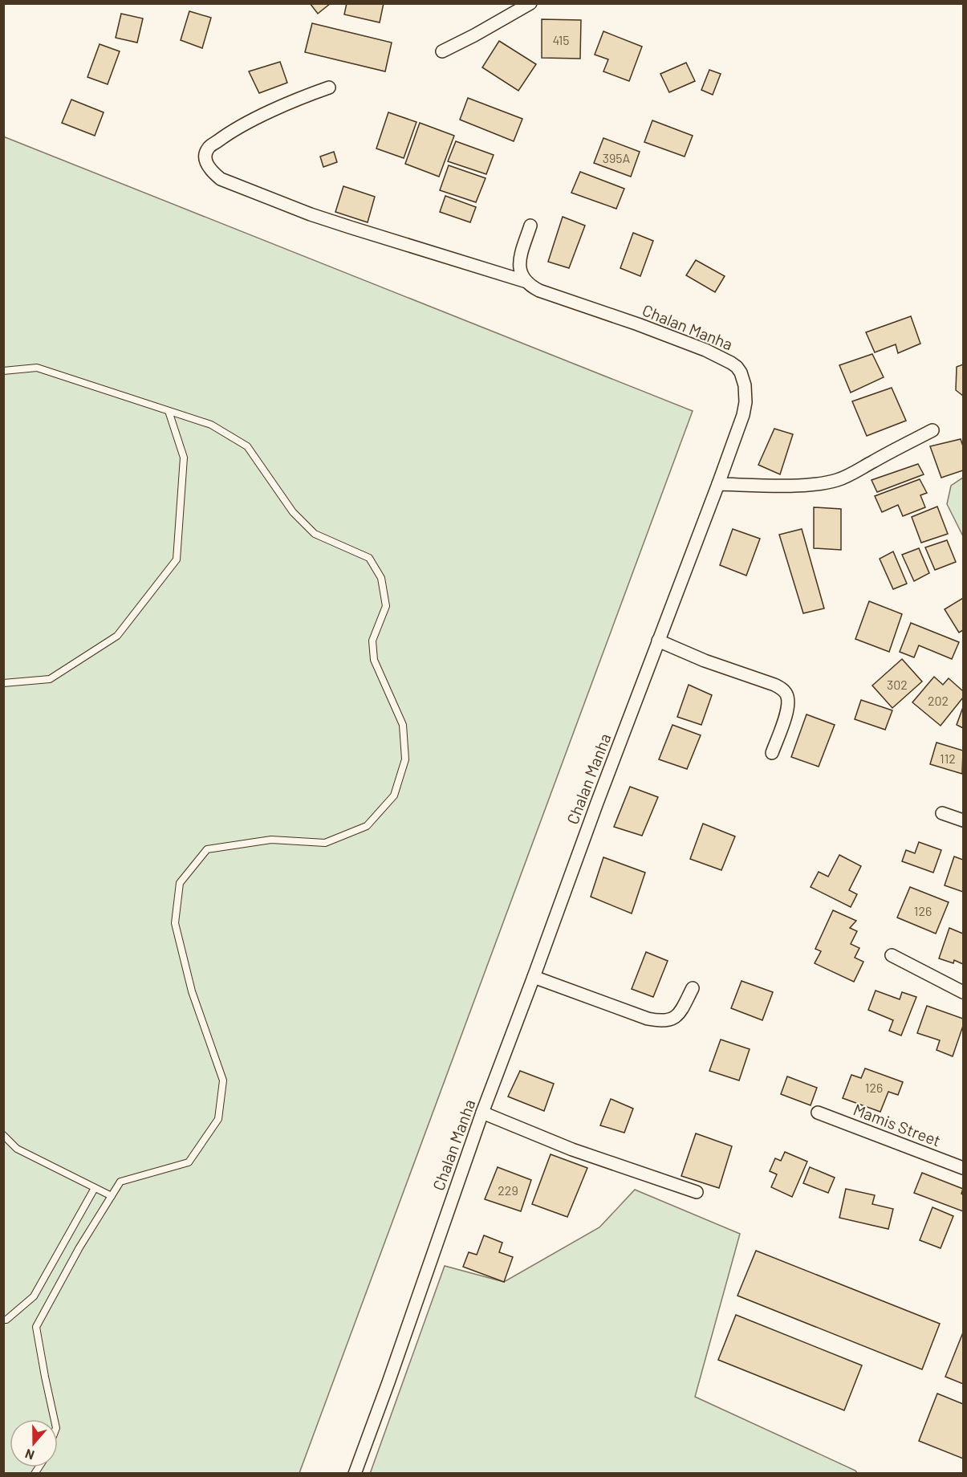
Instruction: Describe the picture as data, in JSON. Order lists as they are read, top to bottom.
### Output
{
  "streets": {
    "street": ["Chalan Manha", "Mamis Street"]
  },
  "house_numbers": [
    "415",
    "395A",
    "302",
    "202",
    "112",
    "126",
    "126",
    "229"
  ],
  "north": "bottom"
}
